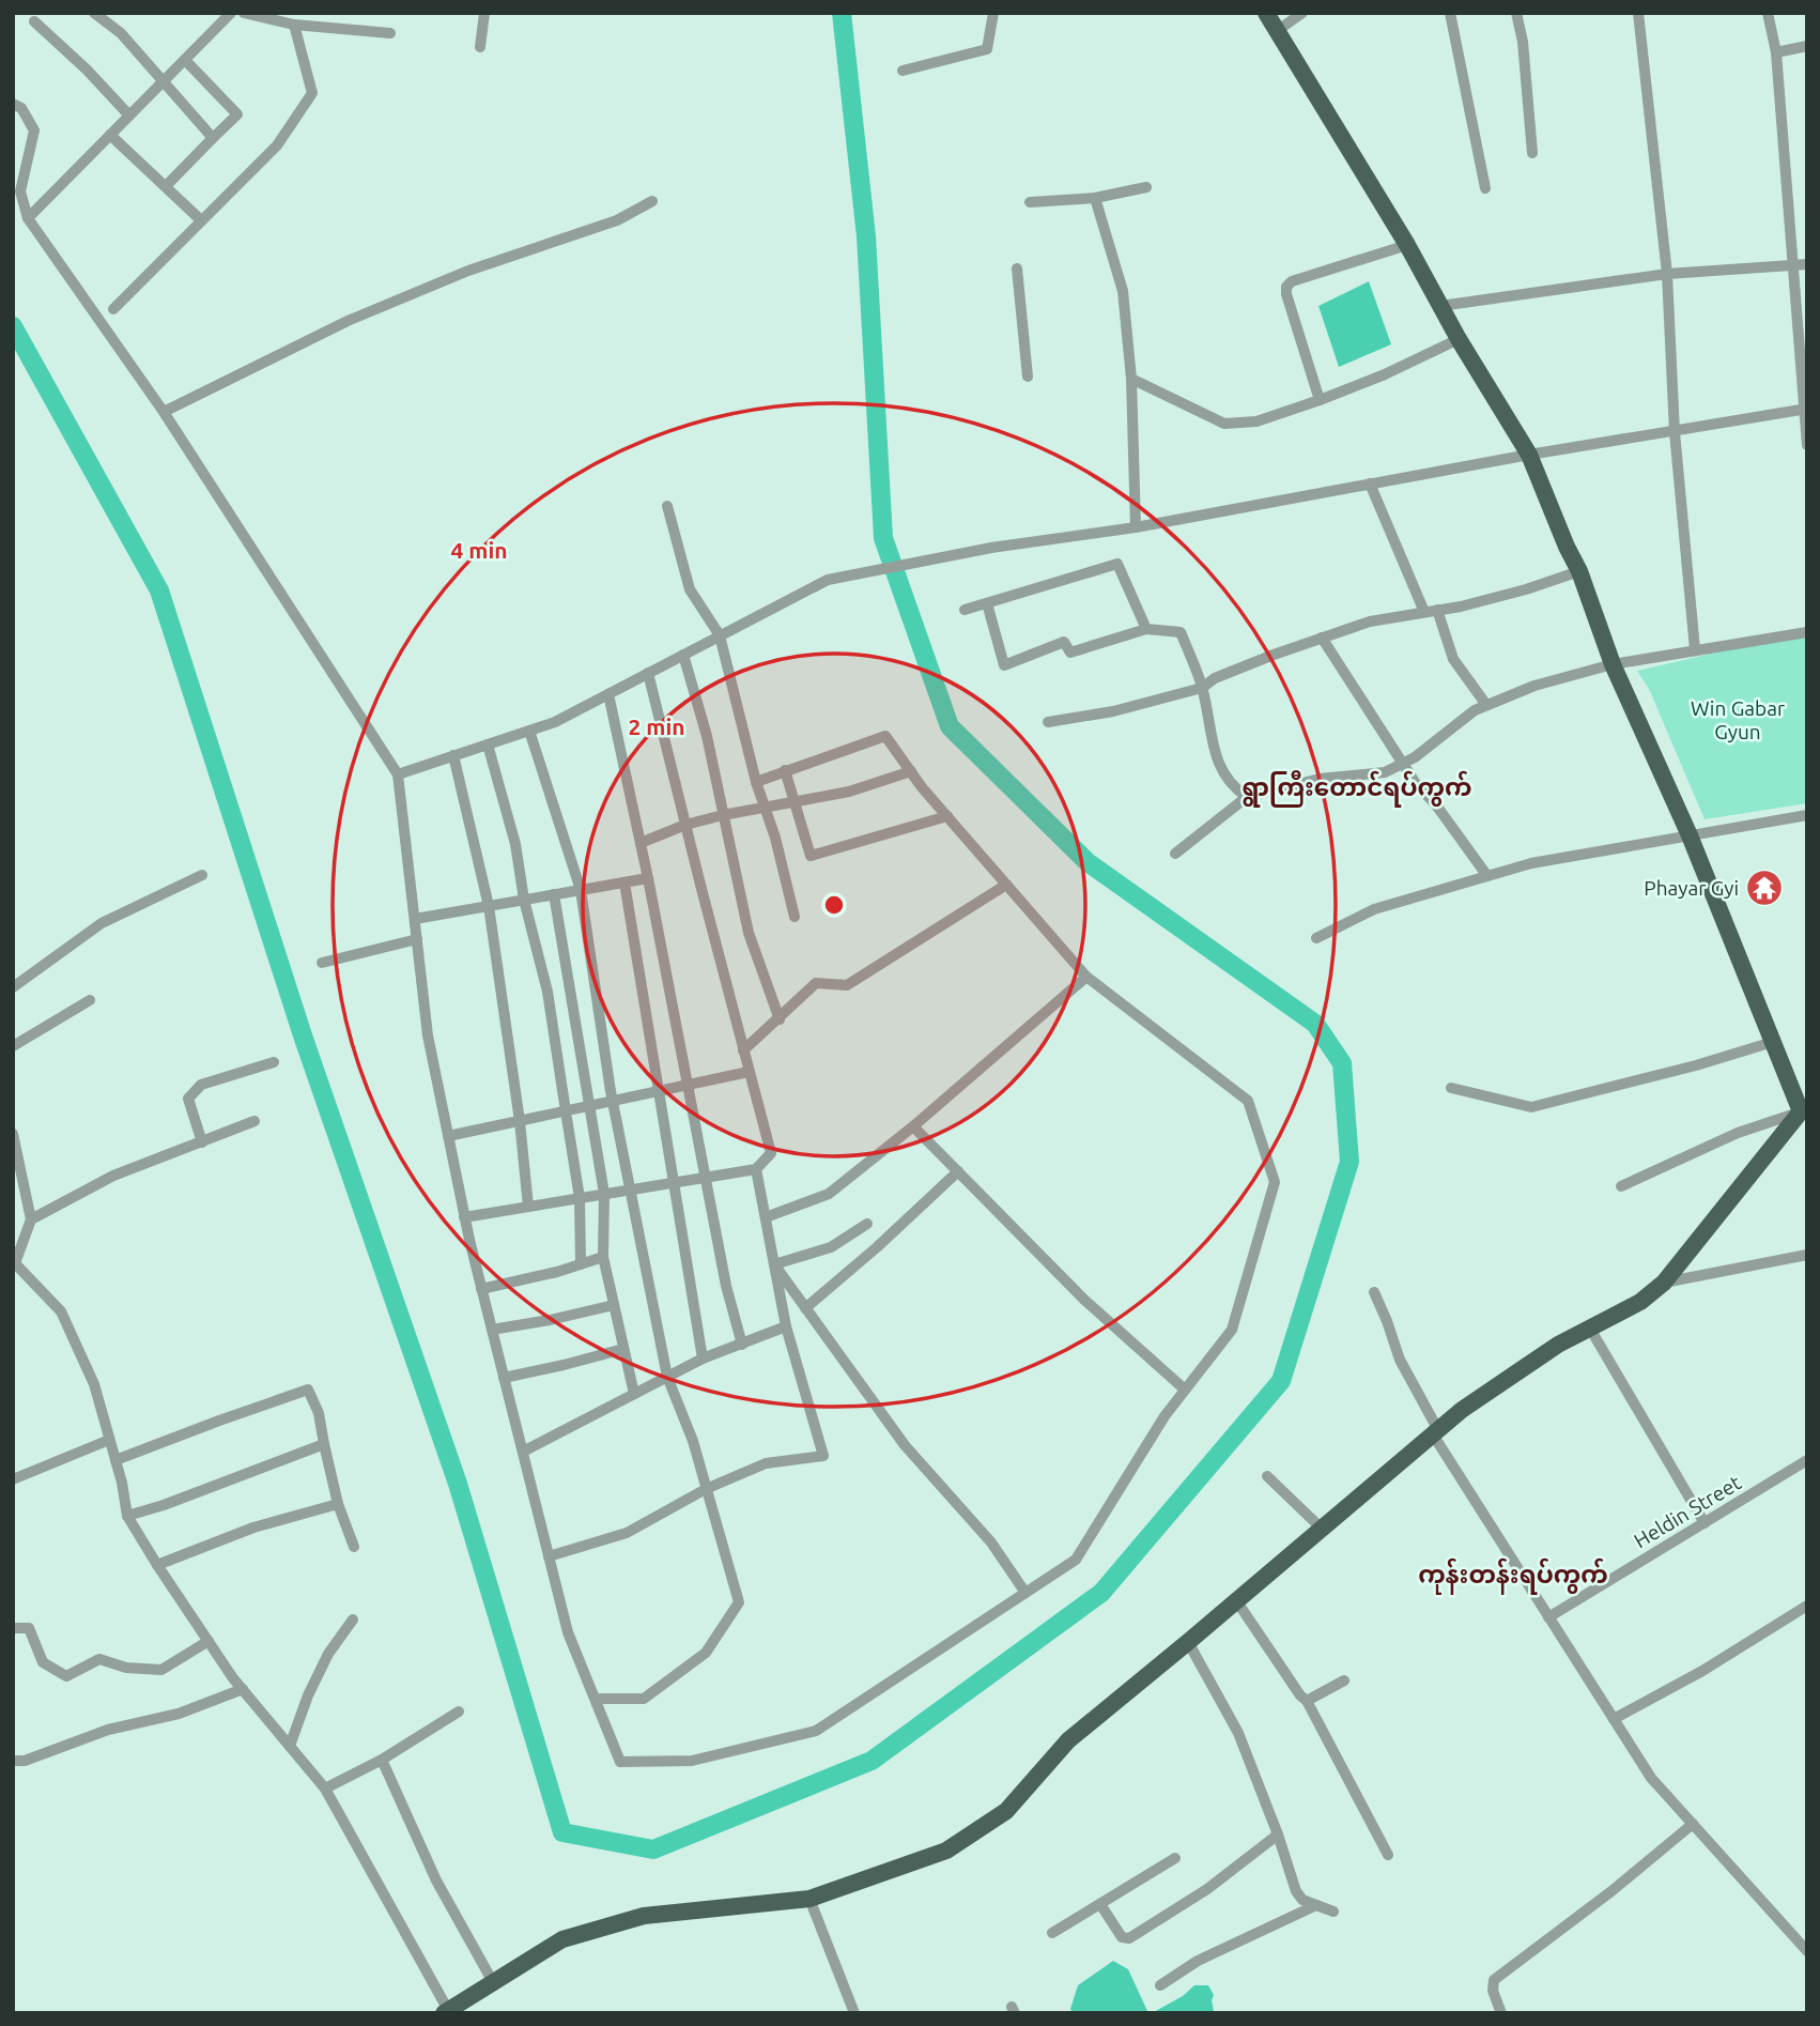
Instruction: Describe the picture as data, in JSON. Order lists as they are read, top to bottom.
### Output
{
  "streets": {
    "street": ["Heldin Street"]
  },
  "districts": ["ရွာကြီးတောင်ရပ်ကွက်", "ကုန်းတန်းရပ်ကွက်"],
  "parks": ["Win Gabar Gyun"],
  "places": {
    "temple": ["Phayar Gyi"]
  },
  "rings": ["4 min", "2 min"]
}
